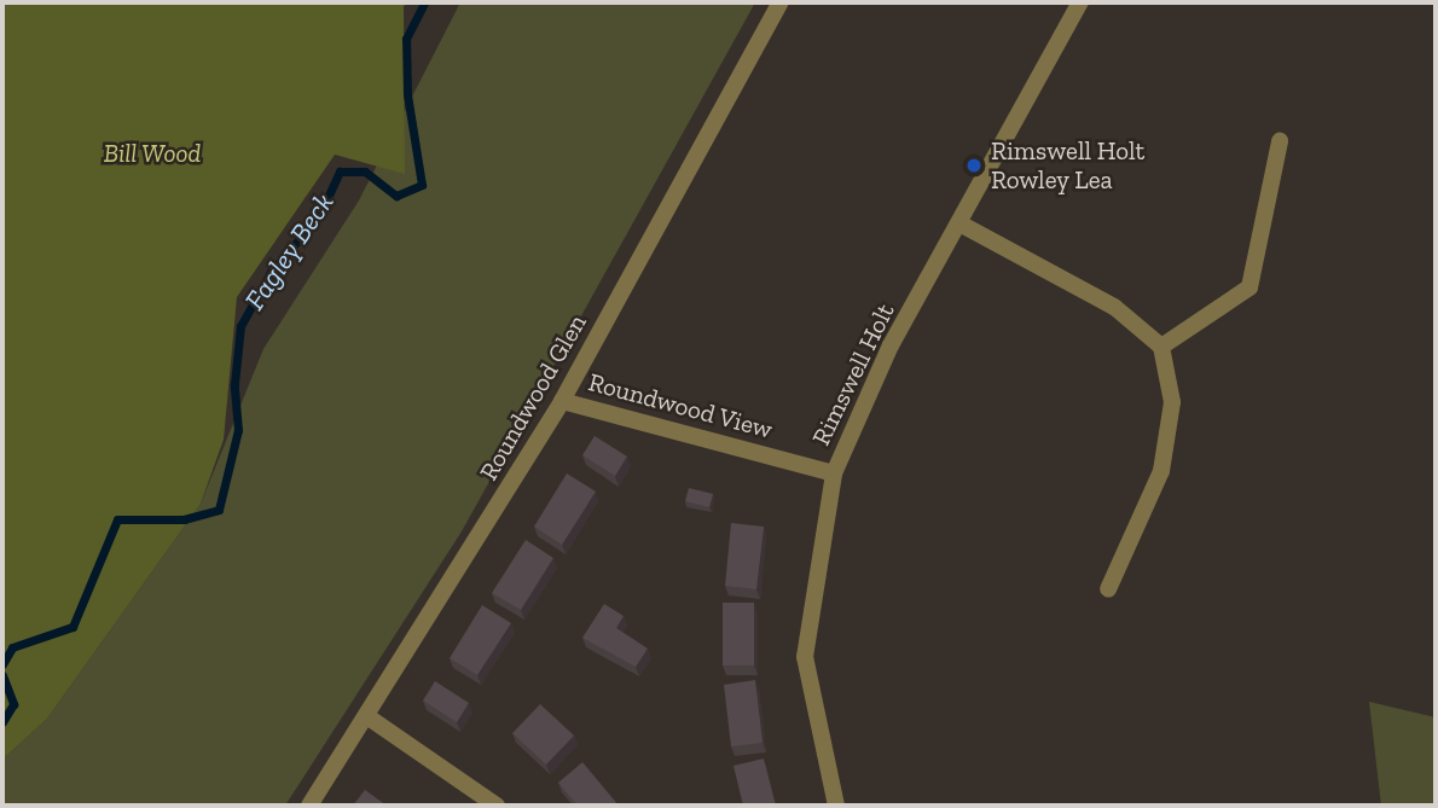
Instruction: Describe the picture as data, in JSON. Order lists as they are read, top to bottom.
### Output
{
  "streets": {
    "street": ["Rimswell Holt", "Roundwood Glen", "Roundwood View"]
  },
  "crossings": [
    ["Rimswell Holt", "Roundwood View"],
    ["Roundwood Glen", "Roundwood View"]
  ],
  "water": ["Fagley Beck"],
  "parks": ["Bill Wood"],
  "places": ["Rimswell Holt Rowley Lea"]
}
